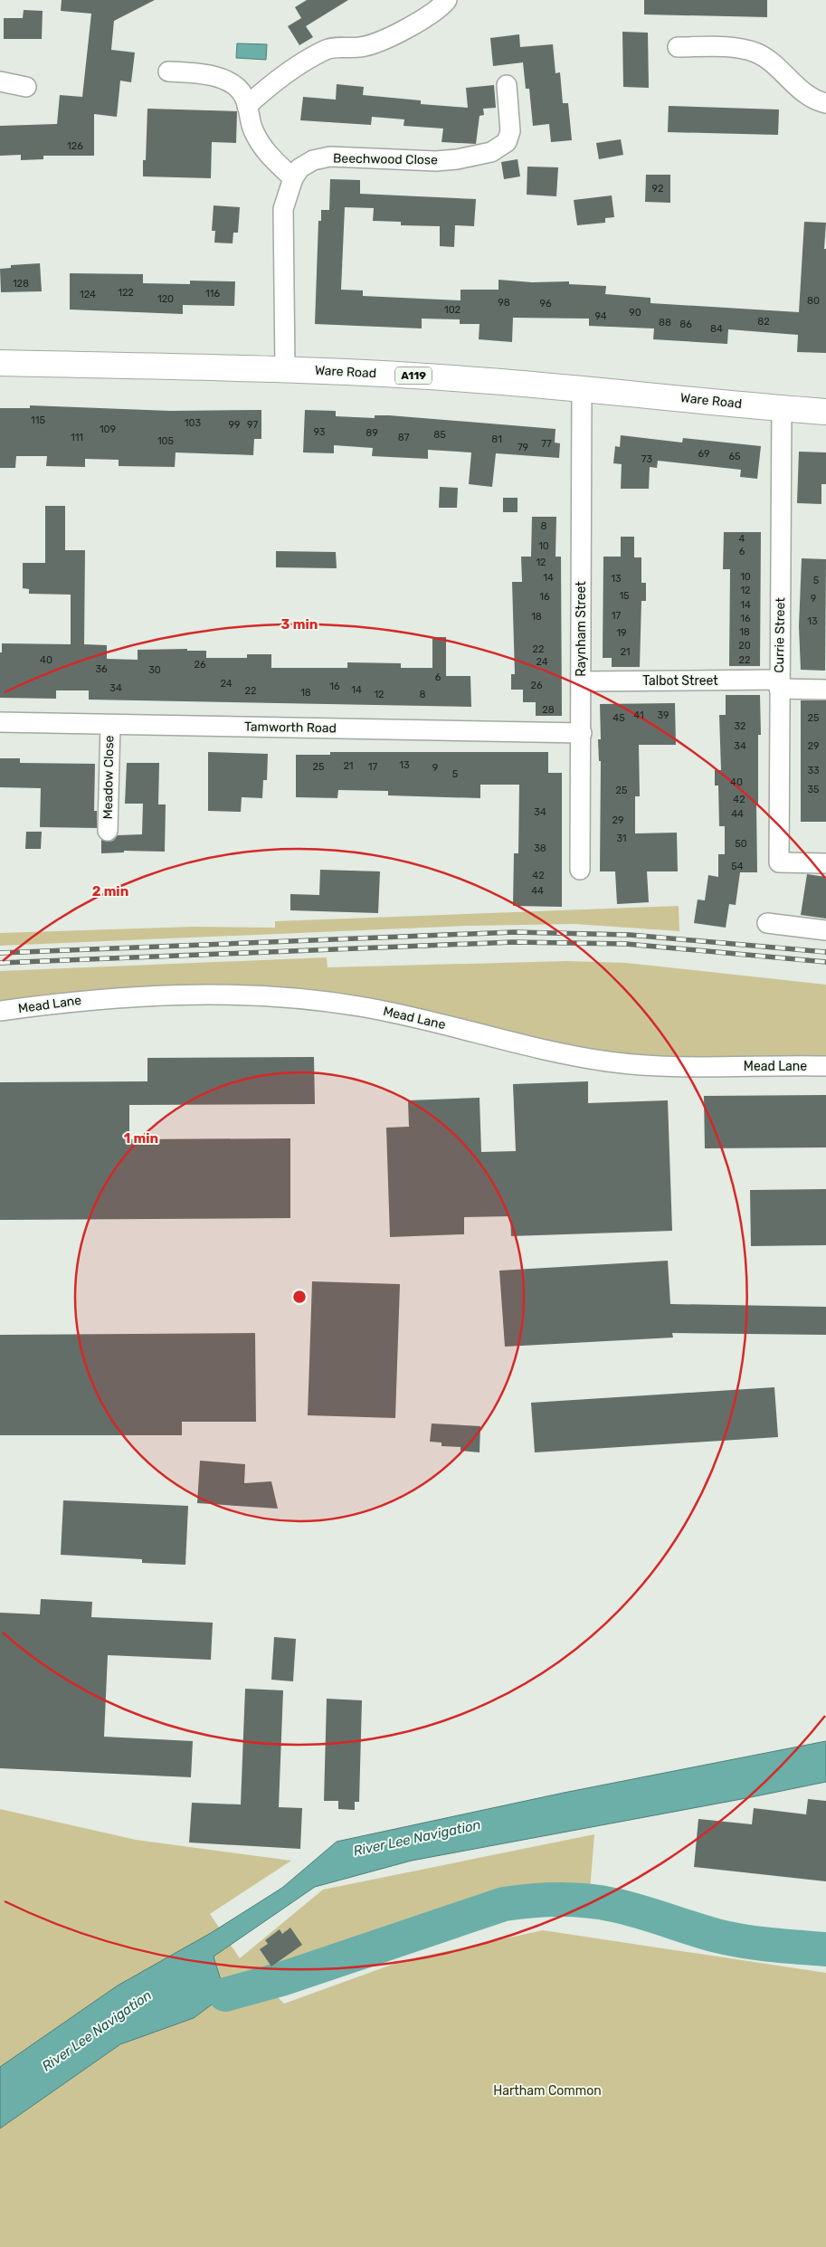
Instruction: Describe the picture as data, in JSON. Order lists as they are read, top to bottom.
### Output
{
  "streets": {
    "main road": ["Ware Road", "A119"],
    "street": [
      "Beechwood Close",
      "Raynham Street",
      "Currie Street",
      "Talbot Street",
      "Tamworth Road",
      "Meadow Close",
      "Mead Lane"
    ]
  },
  "crossings": [
    ["Beechwood Close", "Ware Road"],
    ["Ware Road", "Raynham Street"],
    ["Ware Road", "Currie Street"],
    ["Raynham Street", "Talbot Street"],
    ["Raynham Street", "Tamworth Road"],
    ["Currie Street", "Talbot Street"],
    ["Tamworth Road", "Meadow Close"]
  ],
  "water": ["River Lee Navigation"],
  "parks": ["Hartham Common"],
  "house_numbers": [
    "126",
    "92",
    "128",
    "122",
    "116",
    "124",
    "120",
    "80",
    "98",
    "96",
    "102",
    "90",
    "94",
    "82",
    "88",
    "86",
    "84",
    "115",
    "103",
    "99",
    "97",
    "109",
    "93",
    "89",
    "85",
    "111",
    "87",
    "81",
    "105",
    "77",
    "79",
    "69",
    "65",
    "73",
    "8",
    "4",
    "10",
    "6",
    "12",
    "10",
    "14",
    "13",
    "5",
    "12",
    "15",
    "16",
    "9",
    "14",
    "17",
    "18",
    "16",
    "13",
    "18",
    "19",
    "20",
    "22",
    "21",
    "40",
    "22",
    "24",
    "26",
    "36",
    "30",
    "6",
    "24",
    "26",
    "16",
    "34",
    "14",
    "22",
    "18",
    "12",
    "8",
    "28",
    "41",
    "39",
    "45",
    "25",
    "32",
    "34",
    "29",
    "13",
    "21",
    "25",
    "17",
    "9",
    "33",
    "5",
    "40",
    "35",
    "25",
    "42",
    "34",
    "44",
    "29",
    "31",
    "50",
    "38",
    "54",
    "42",
    "44"
  ],
  "rings": ["3 min", "2 min", "1 min"]
}
